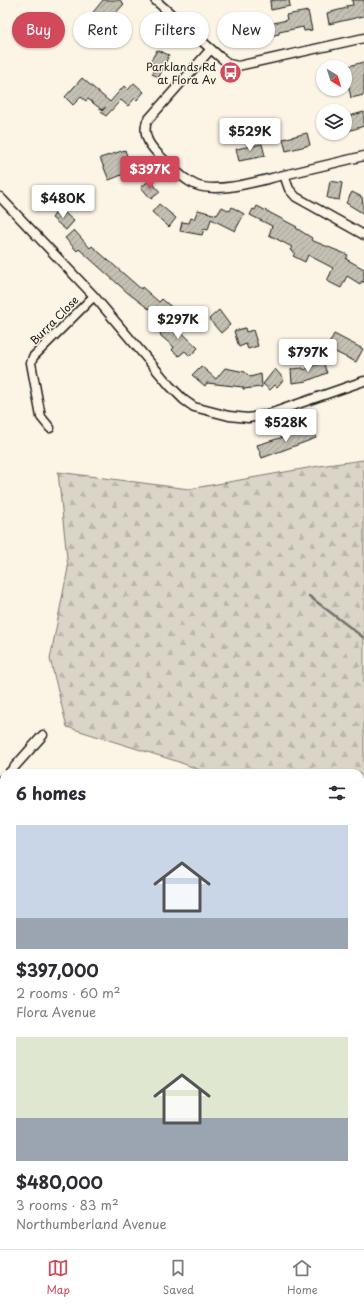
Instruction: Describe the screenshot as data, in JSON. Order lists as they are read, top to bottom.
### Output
{
  "streets": {
    "street": ["Burra Close"]
  },
  "places": {
    "bus stop": ["Parklands Rd at Flora Av"]
  },
  "north": "bottom right",
  "page": {
    "chip": [
      "Buy",
      "Rent",
      "Filters",
      "New"
    ],
    "price": [
      "$529K",
      "$397K",
      "$480K",
      "$297K",
      "$797K",
      "$528K"
    ],
    "heading": "6 homes",
    "list": [
      {
        "name": "$397,000",
        "note": "2 rooms · 60 m² · Flora Avenue"
      },
      {
        "name": "$480,000",
        "note": "3 rooms · 83 m² · Northumberland Avenue"
      }
    ],
    "tabs": ["Map", "Saved", "Home"]
  }
}
